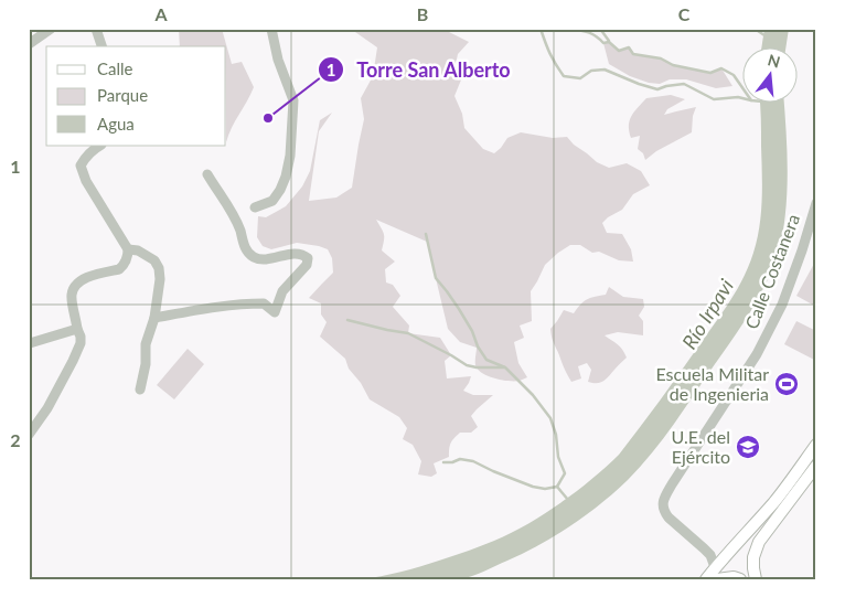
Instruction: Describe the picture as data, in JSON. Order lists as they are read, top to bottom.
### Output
{
  "streets": {
    "street": ["Calle Costanera"]
  },
  "water": ["Río Irpavi"],
  "places": {
    "other": ["Torre San Alberto"],
    "sports": ["Escuela Militar de Ingenieria"],
    "school or university": ["U.E. del Ejército"]
  },
  "legend": ["Calle", "Parque", "Agua"],
  "north": "top",
  "grid": {
    "columns": ["A", "B", "C"],
    "rows": ["1", "2"]
  }
}
